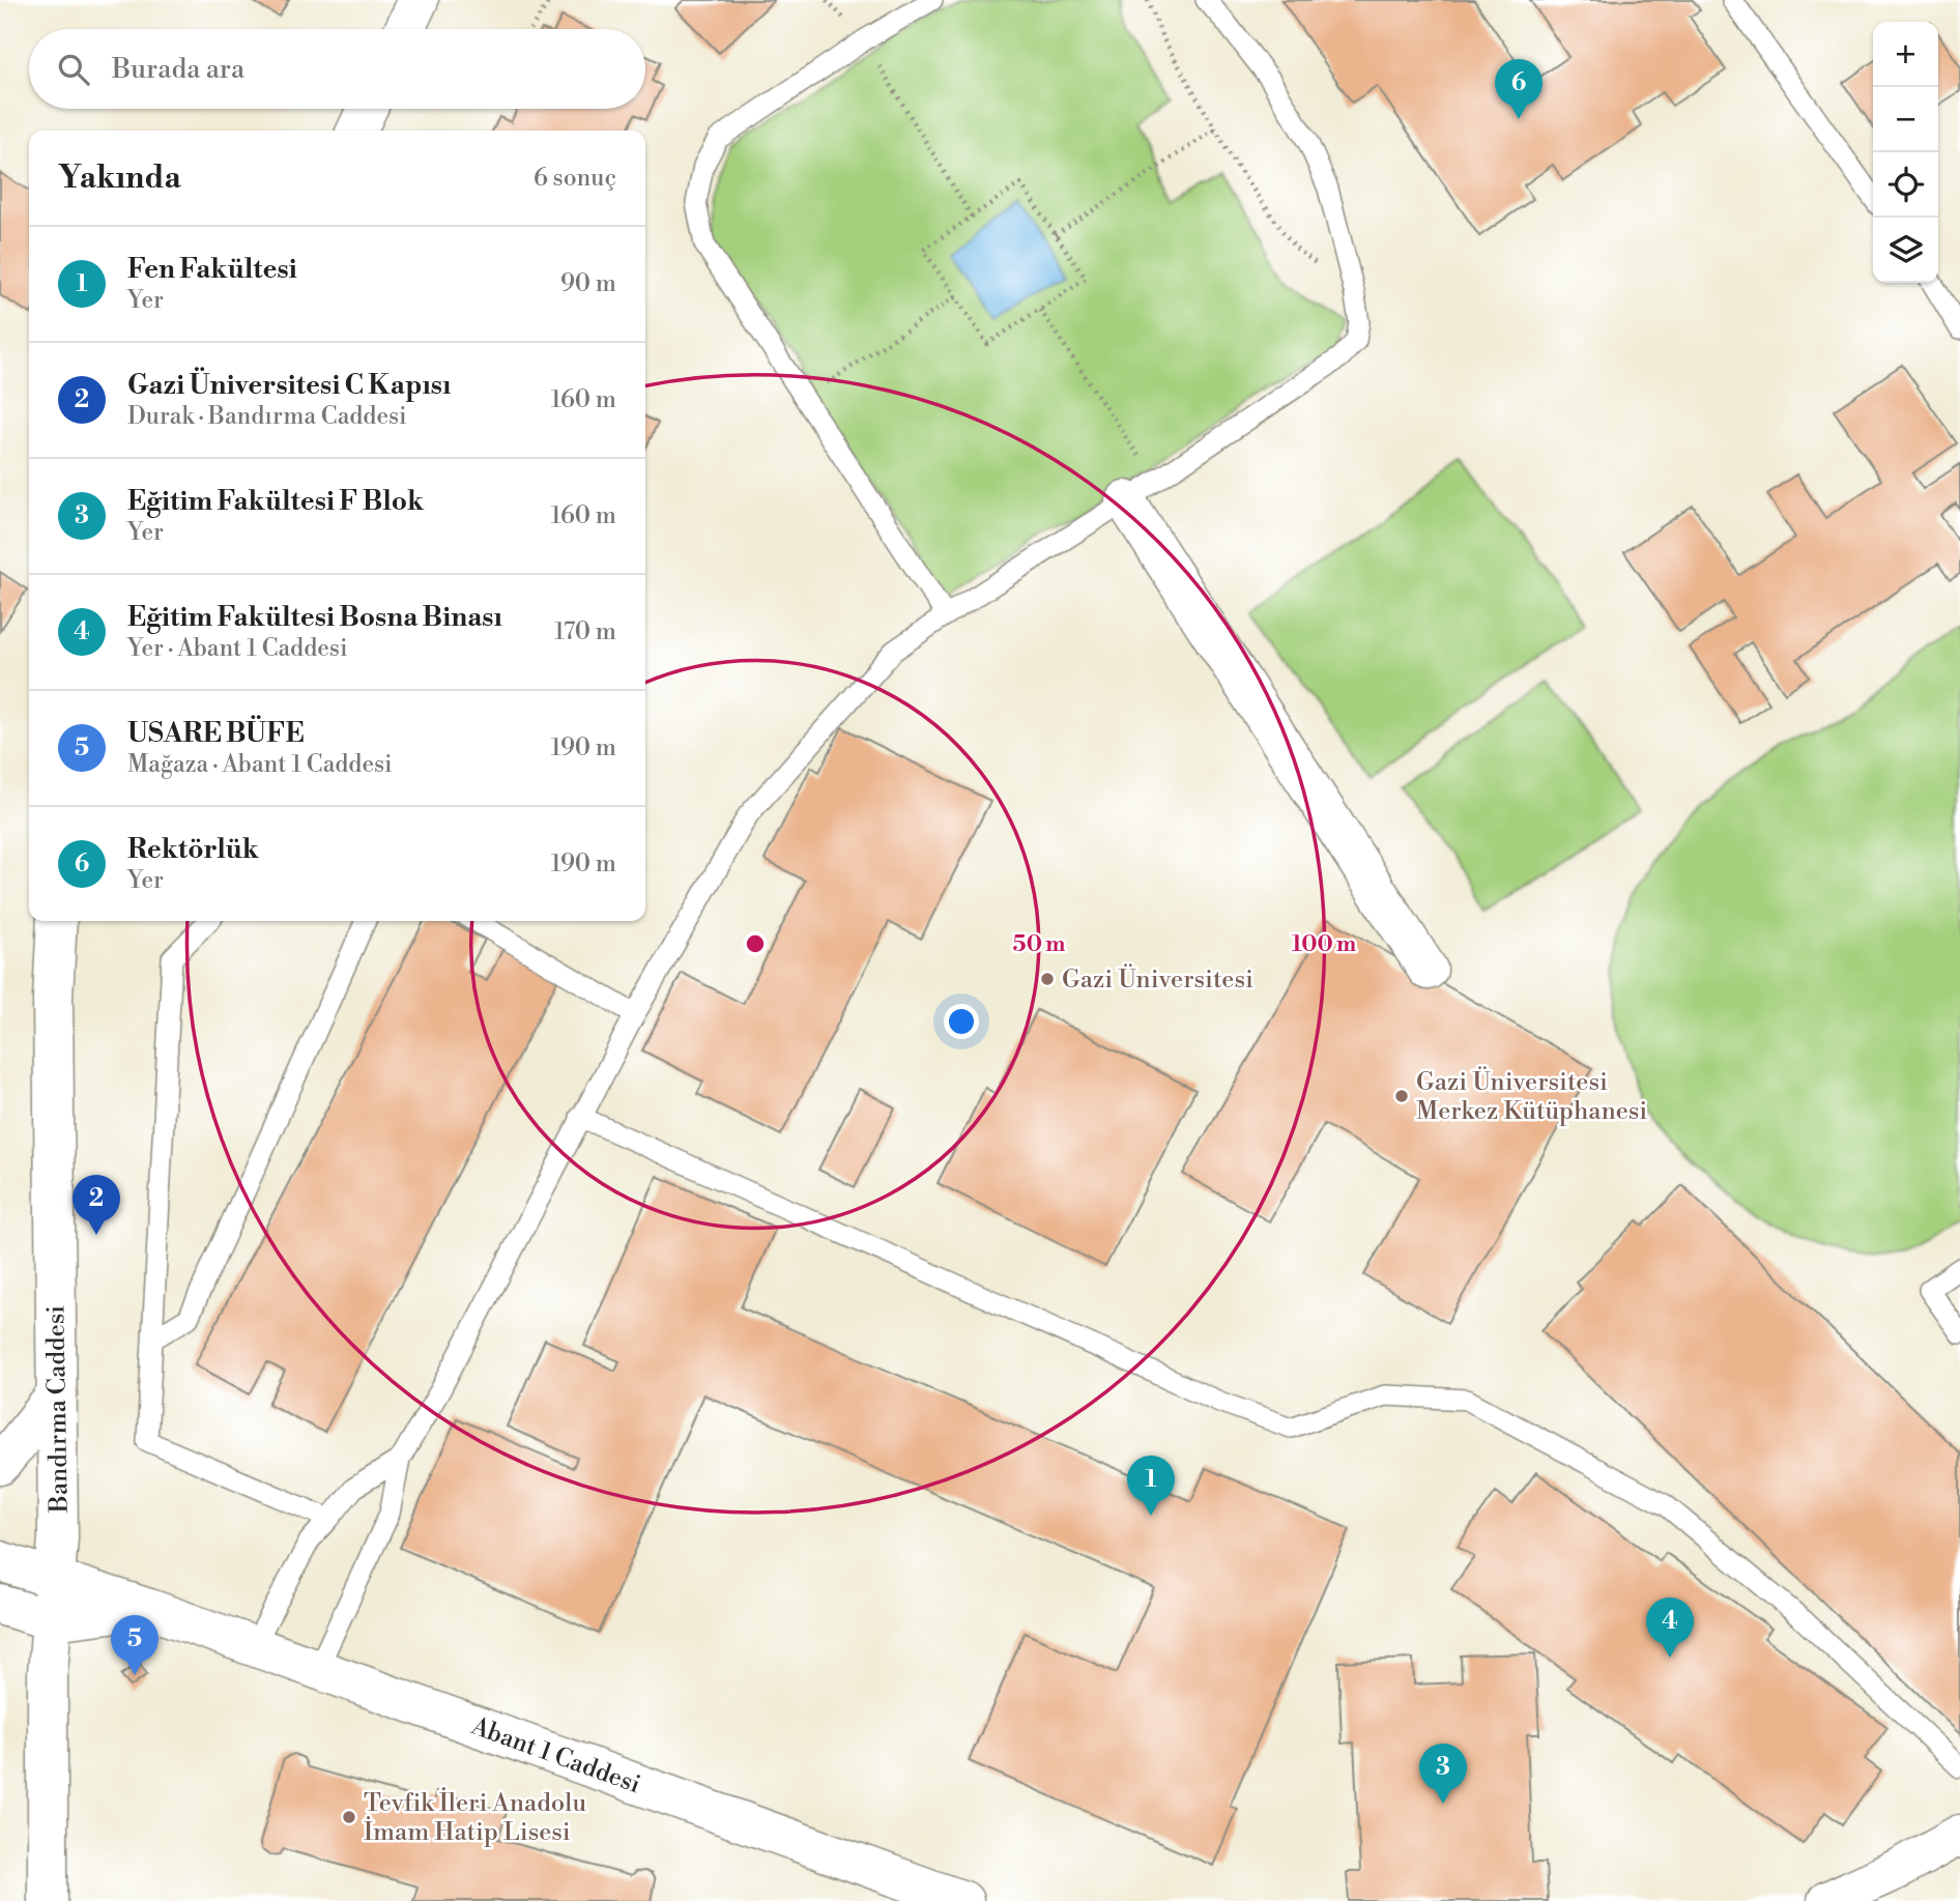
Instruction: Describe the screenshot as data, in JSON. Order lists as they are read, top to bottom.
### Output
{
  "streets": {
    "street": ["Bandırma Caddesi", "Abant 1 Caddesi"]
  },
  "crossings": [
    ["Bandırma Caddesi", "Abant 1 Caddesi"]
  ],
  "places": ["Gazi Üniversitesi", "Gazi Üniversitesi Merkez Kütüphanesi", "Tevfik İleri Anadolu İmam Hatip Lisesi"],
  "page": {
    "map_buttons": ["+", "−"],
    "search": "Burada ara",
    "pins": [
      "6",
      "2",
      "1",
      "4",
      "5",
      "3"
    ],
    "heading": ["Yakında", "6 sonuç"],
    "list": [
      {
        "mark": "1",
        "name": "Fen Fakültesi",
        "note": "Yer",
        "value": "90 m"
      },
      {
        "mark": "2",
        "name": "Gazi Üniversitesi C Kapısı",
        "note": "Durak · Bandırma Caddesi",
        "value": "160 m"
      },
      {
        "mark": "3",
        "name": "Eğitim Fakültesi F Blok",
        "note": "Yer",
        "value": "160 m"
      },
      {
        "mark": "4",
        "name": "Eğitim Fakültesi Bosna Binası",
        "note": "Yer · Abant 1 Caddesi",
        "value": "170 m"
      },
      {
        "mark": "5",
        "name": "USARE BÜFE",
        "note": "Mağaza · Abant 1 Caddesi",
        "value": "190 m"
      },
      {
        "mark": "6",
        "name": "Rektörlük",
        "note": "Yer",
        "value": "190 m"
      }
    ]
  },
  "rings": ["50 m", "100 m"]
}
